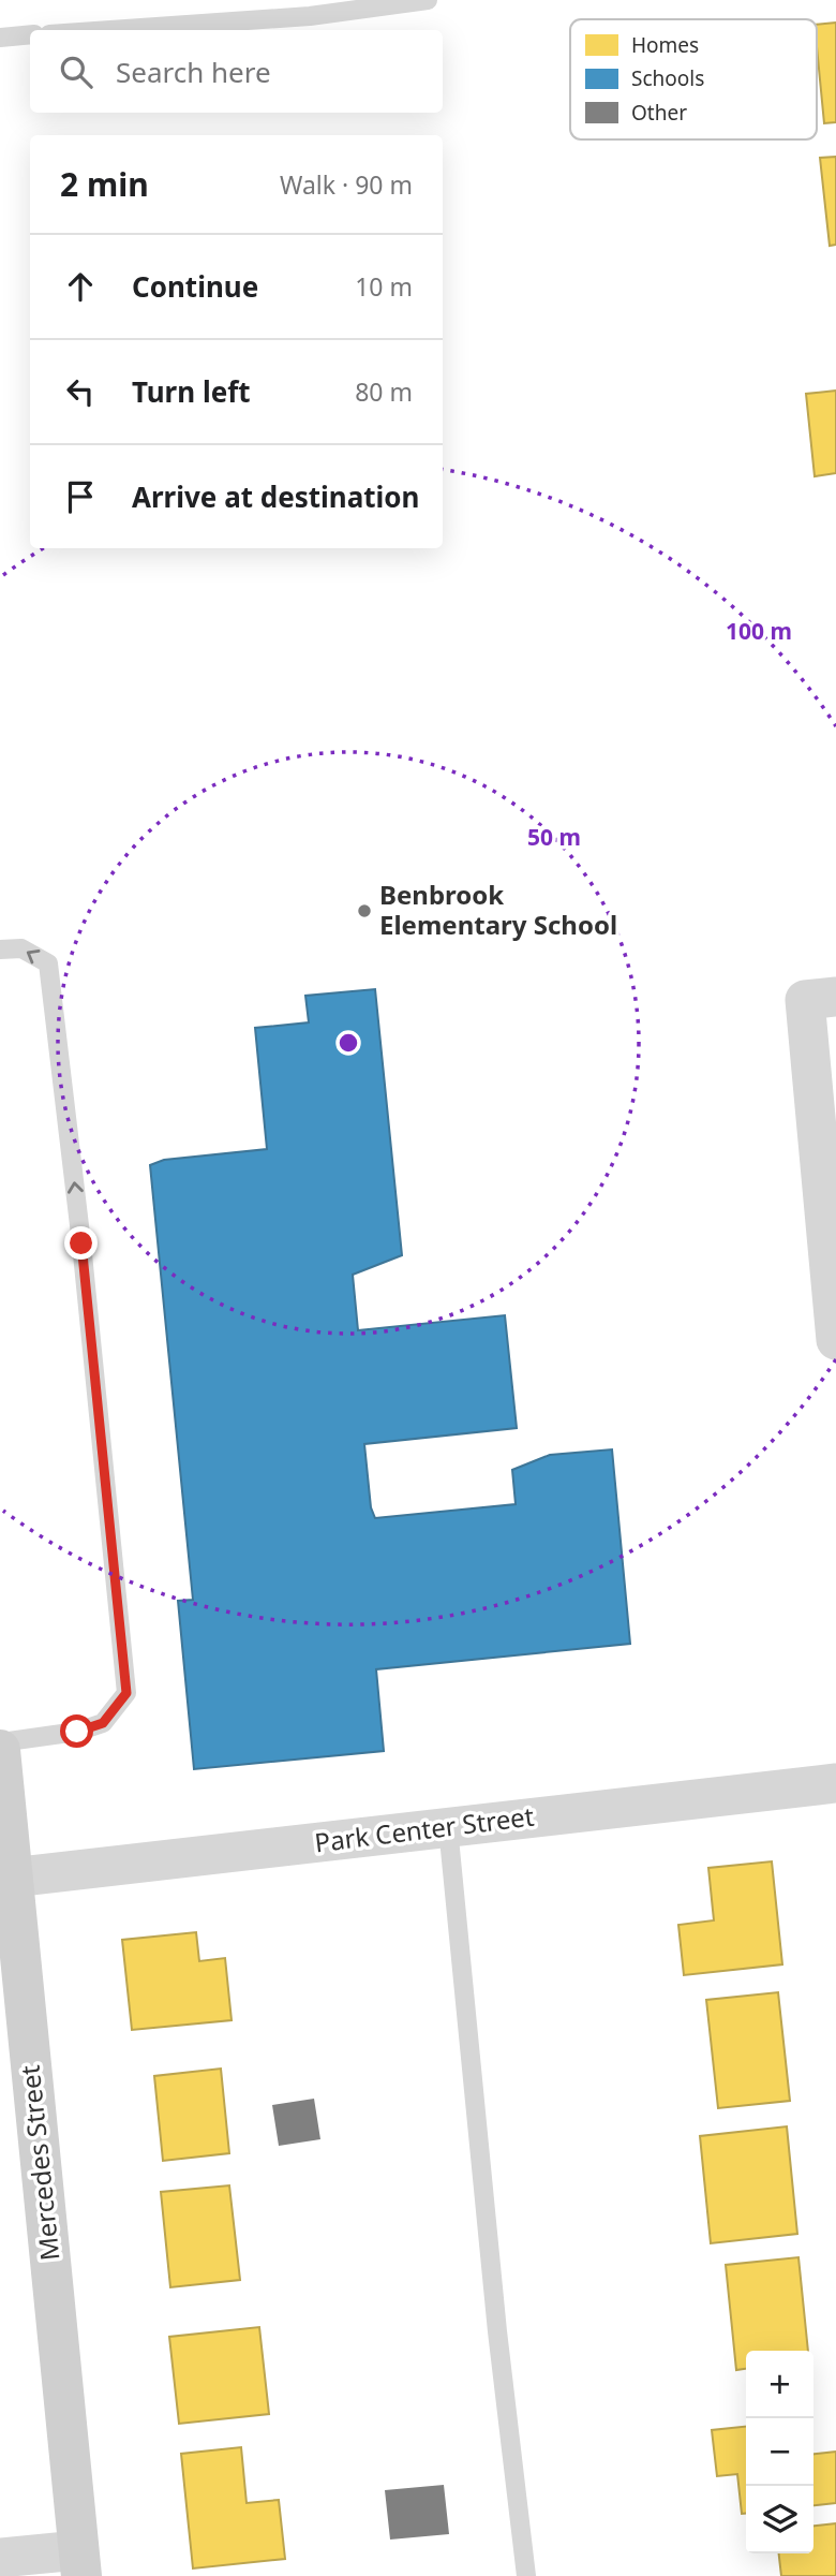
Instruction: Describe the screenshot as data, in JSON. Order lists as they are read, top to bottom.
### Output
{
  "streets": {
    "street": ["Park Center Street", "Mercedes Street"]
  },
  "crossings": [
    ["Park Center Street", "Mercedes Street"]
  ],
  "places": ["Benbrook Elementary School"],
  "legend": ["Homes", "Schools", "Other"],
  "page": {
    "search": "Search here",
    "heading": ["2 min", "Walk · 90 m"],
    "list": [
      ["Continue", "10 m"],
      ["Turn left", "80 m"],
      "Arrive at destination"
    ],
    "map_buttons": ["+", "−"]
  },
  "rings": ["100 m", "50 m"]
}
